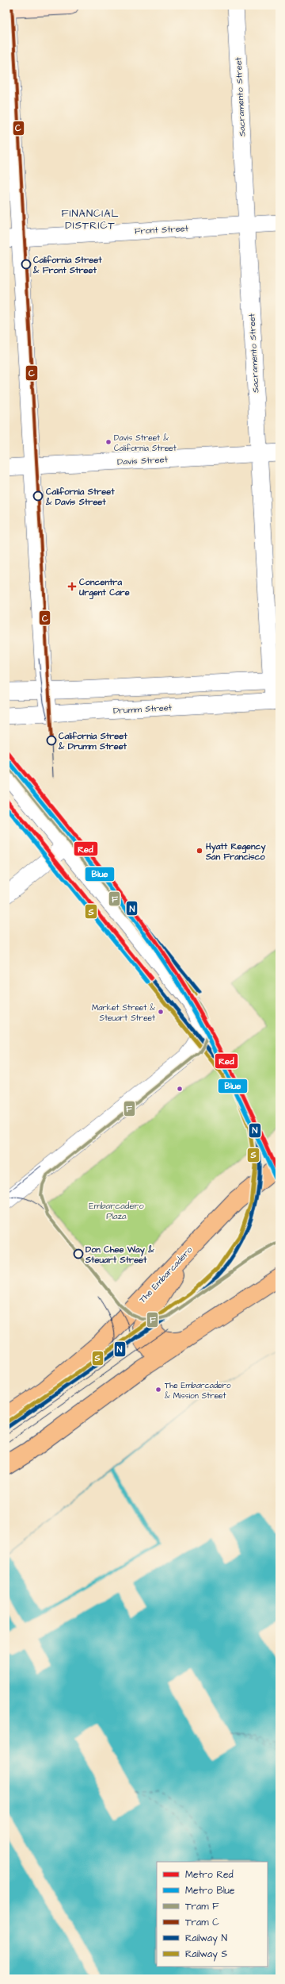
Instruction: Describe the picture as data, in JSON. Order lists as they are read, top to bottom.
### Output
{
  "streets": {
    "main road": ["The Embarcadero"],
    "street": [
      "Sacramento Street",
      "Front Street",
      "Davis Street",
      "Drumm Street"
    ]
  },
  "crossings": [
    ["Sacramento Street", "Front Street"],
    ["Sacramento Street", "Davis Street"],
    ["Sacramento Street", "Drumm Street"]
  ],
  "districts": ["FINANCIAL DISTRICT"],
  "parks": ["Embarcadero Plaza"],
  "places": {
    "other": [
      "California Street & Front Street",
      "Davis Street & California Street",
      "California Street & Davis Street",
      "California Street & Drumm Street",
      "Hyatt Regency San Francisco",
      "Market Street & Steuart Street",
      "Don Chee Way & Steuart Street",
      "The Embarcadero & Mission Street"
    ],
    "health": ["Concentra Urgent Care"]
  },
  "lines": [
    "tram line C",
    "metro line Red",
    "rail line N",
    "metro line Blue",
    "rail line S",
    "tram line F"
  ],
  "legend": [
    "Metro Red",
    "Metro Blue",
    "Tram F",
    "Tram C",
    "Railway N",
    "Railway S"
  ]
}
